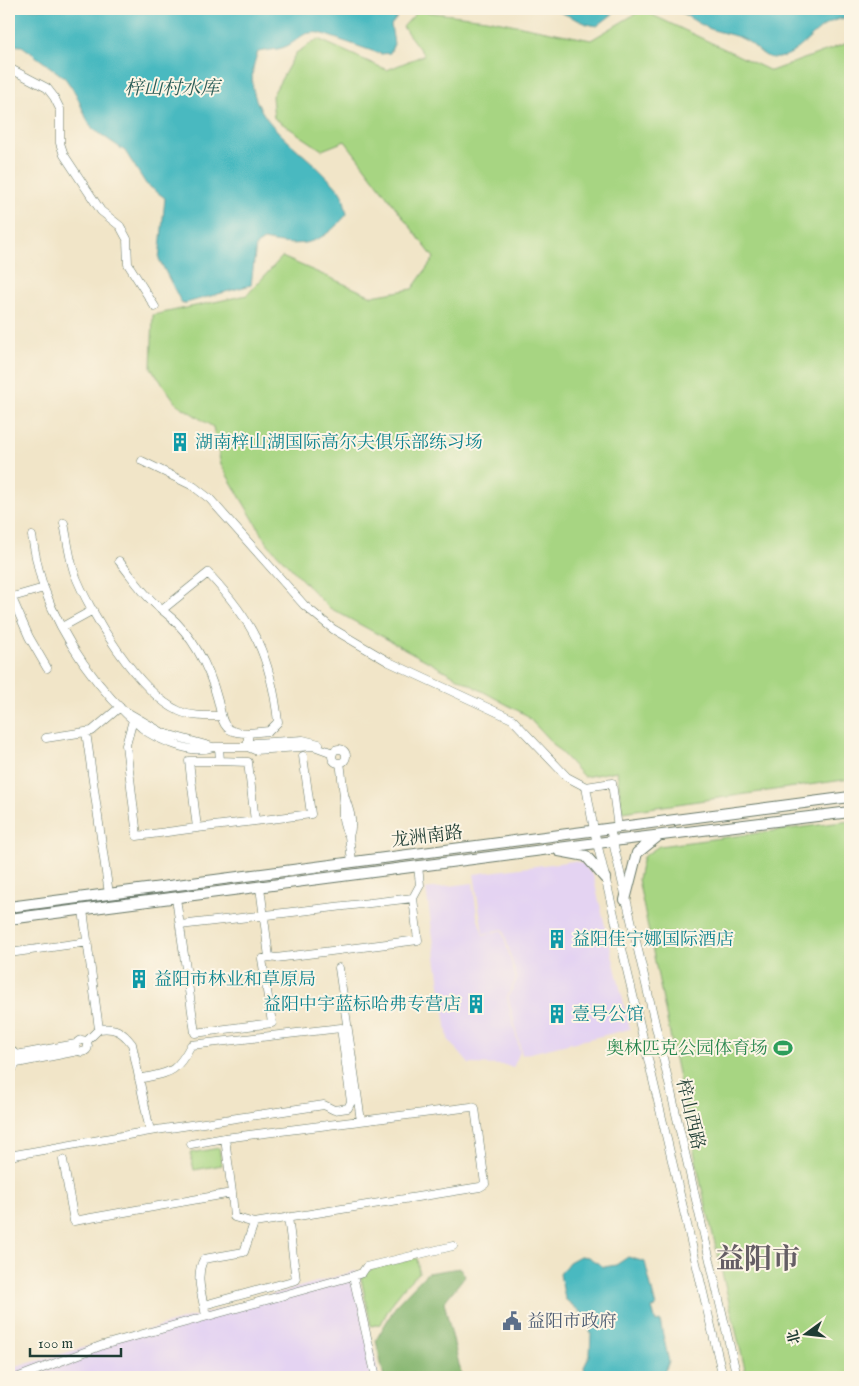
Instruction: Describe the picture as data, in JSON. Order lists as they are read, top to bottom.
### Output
{
  "streets": {
    "main road": ["龙洲南路"],
    "street": ["梓山西路"]
  },
  "crossings": [
    ["龙洲南路", "梓山西路"]
  ],
  "districts": ["益阳市"],
  "water": ["梓山村水库"],
  "places": {
    "building": [
      "湖南梓山湖国际高尔夫俱乐部练习场",
      "益阳佳宁娜国际酒店",
      "益阳市林业和草原局",
      "益阳中宇蓝标哈弗专营店",
      "壹号公馆"
    ],
    "sports": ["奥林匹克公园体育场"],
    "public building": ["益阳市政府"]
  },
  "scale_bar": "100 m",
  "north": "left"
}
